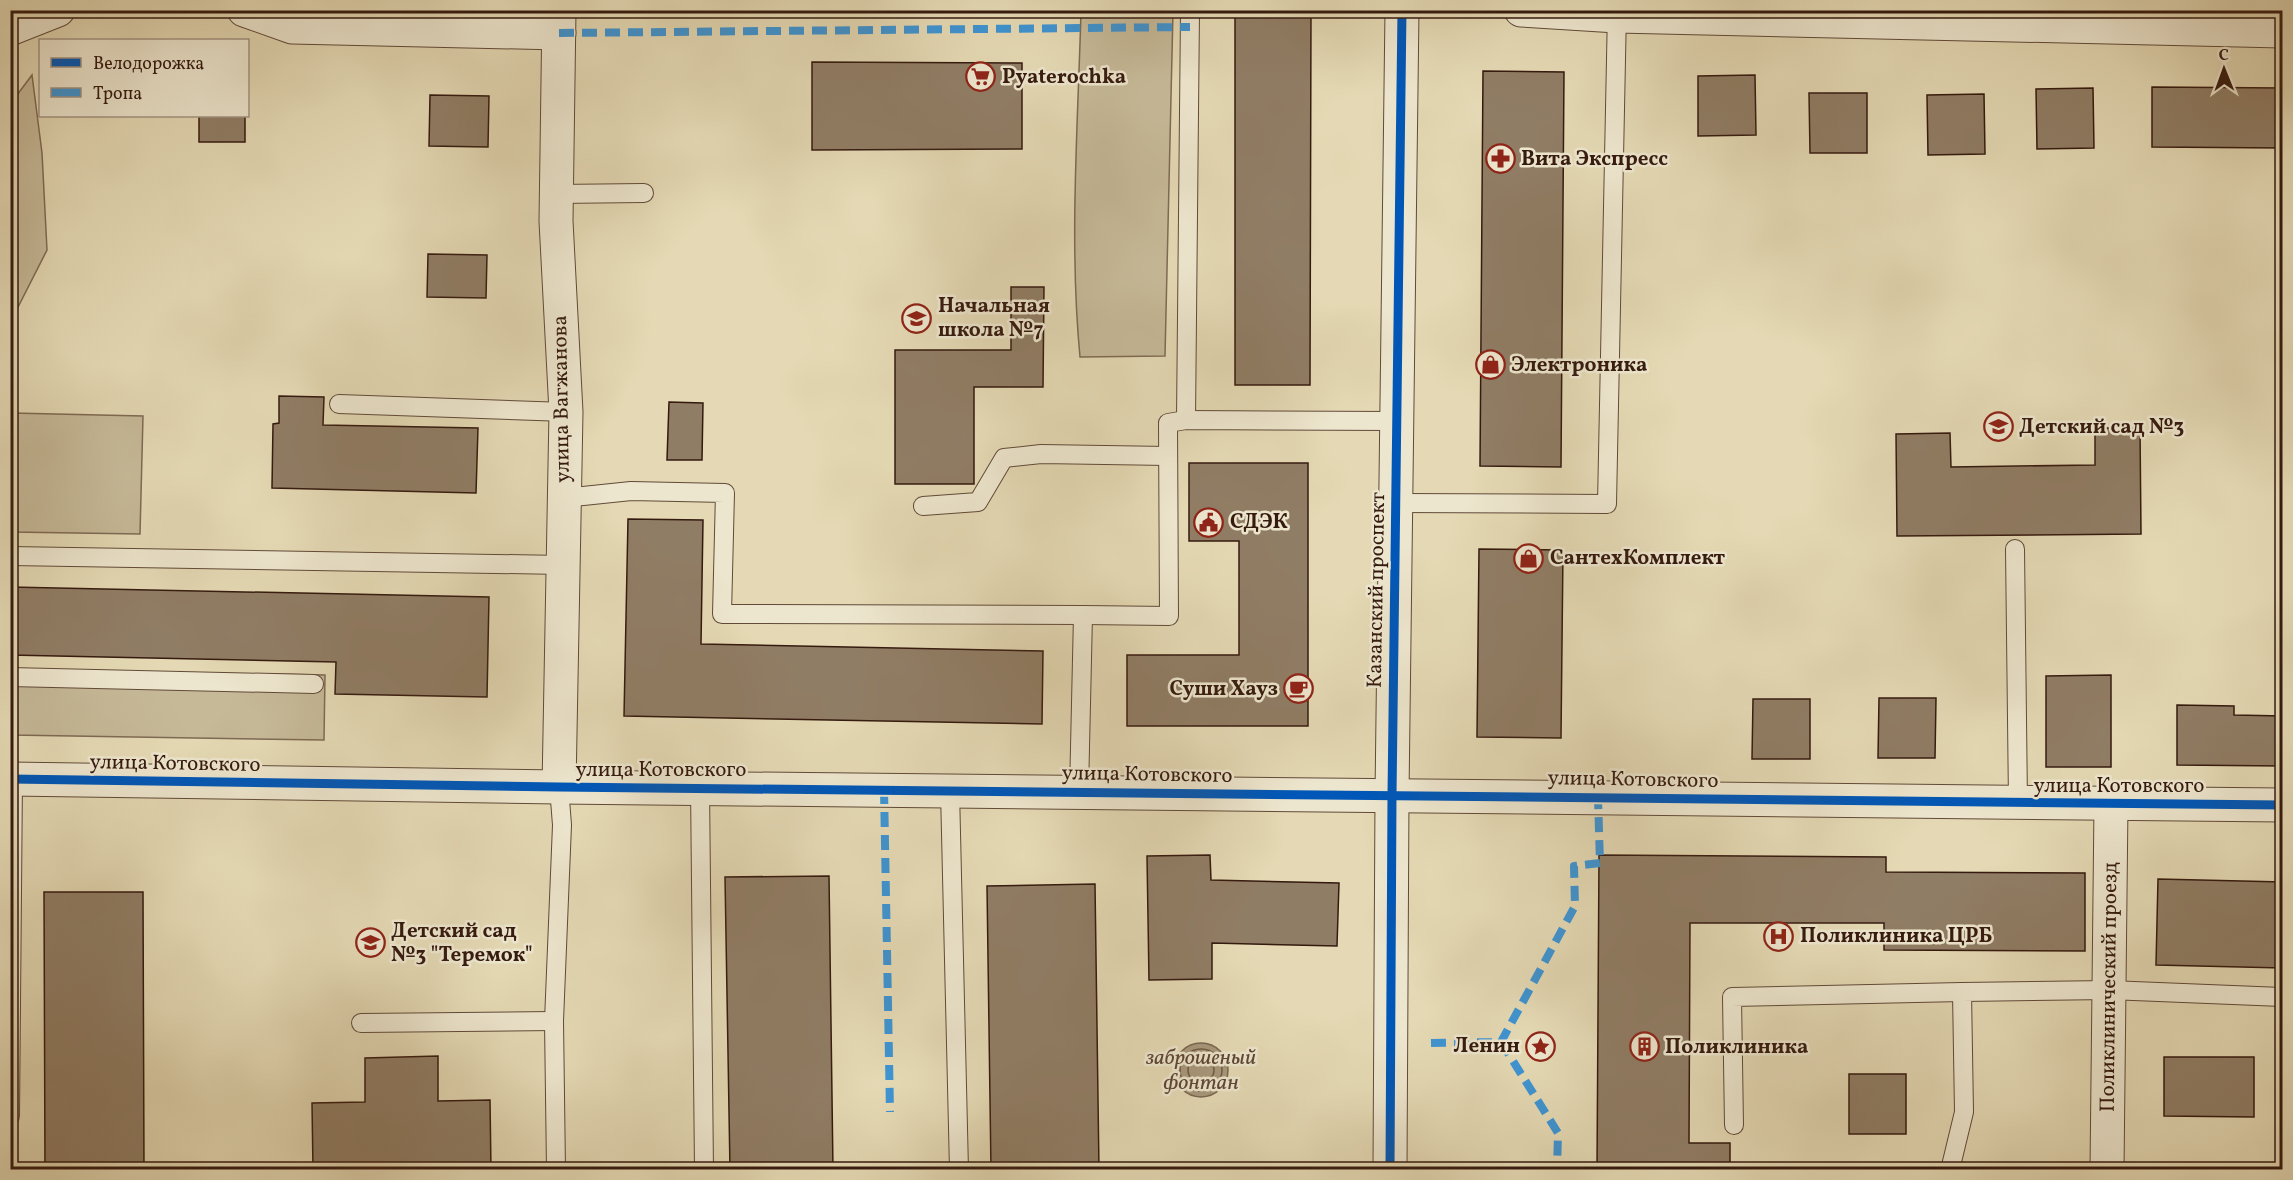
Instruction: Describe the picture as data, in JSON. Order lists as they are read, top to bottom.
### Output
{
  "streets": {
    "street": [
      "улица Вагжанова",
      "Казанский проспект",
      "улица Котовского",
      "Поликлинический проезд"
    ]
  },
  "crossings": [
    ["улица Вагжанова", "улица Котовского"],
    ["Казанский проспект", "улица Котовского"],
    ["улица Котовского", "Поликлинический проезд"]
  ],
  "water": ["заброшеный фонтан"],
  "places": {
    "supermarket": ["Pyaterochka"],
    "pharmacy": ["Вита Экспресс"],
    "school or university": ["Начальная школа №7", "Детский сад №3", "Детский сад №3 \"Теремок\""],
    "shop": ["Электроника", "СантехКомплект"],
    "public building": ["СДЭК"],
    "cafe": ["Суши Хауз"],
    "hospital": ["Поликлиника ЦРБ"],
    "place": ["Ленин"],
    "building": ["Поликлиника"]
  },
  "legend": ["Велодорожка", "Тропа"],
  "north": "top"
}
